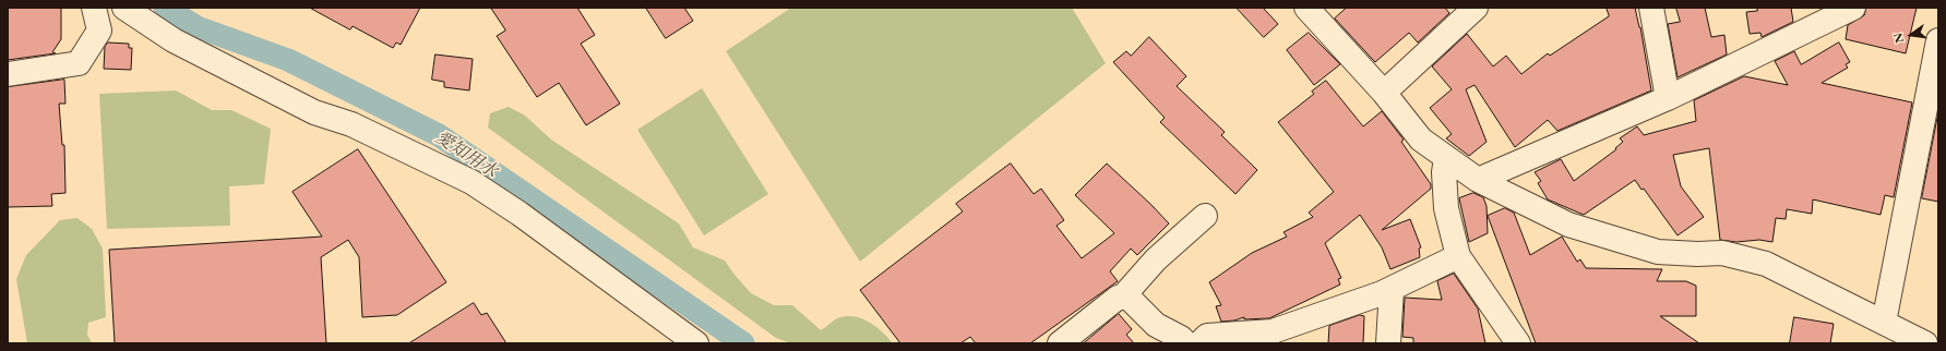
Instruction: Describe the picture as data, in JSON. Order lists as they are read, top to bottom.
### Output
{
  "water": ["愛知用水"],
  "north": "left"
}
